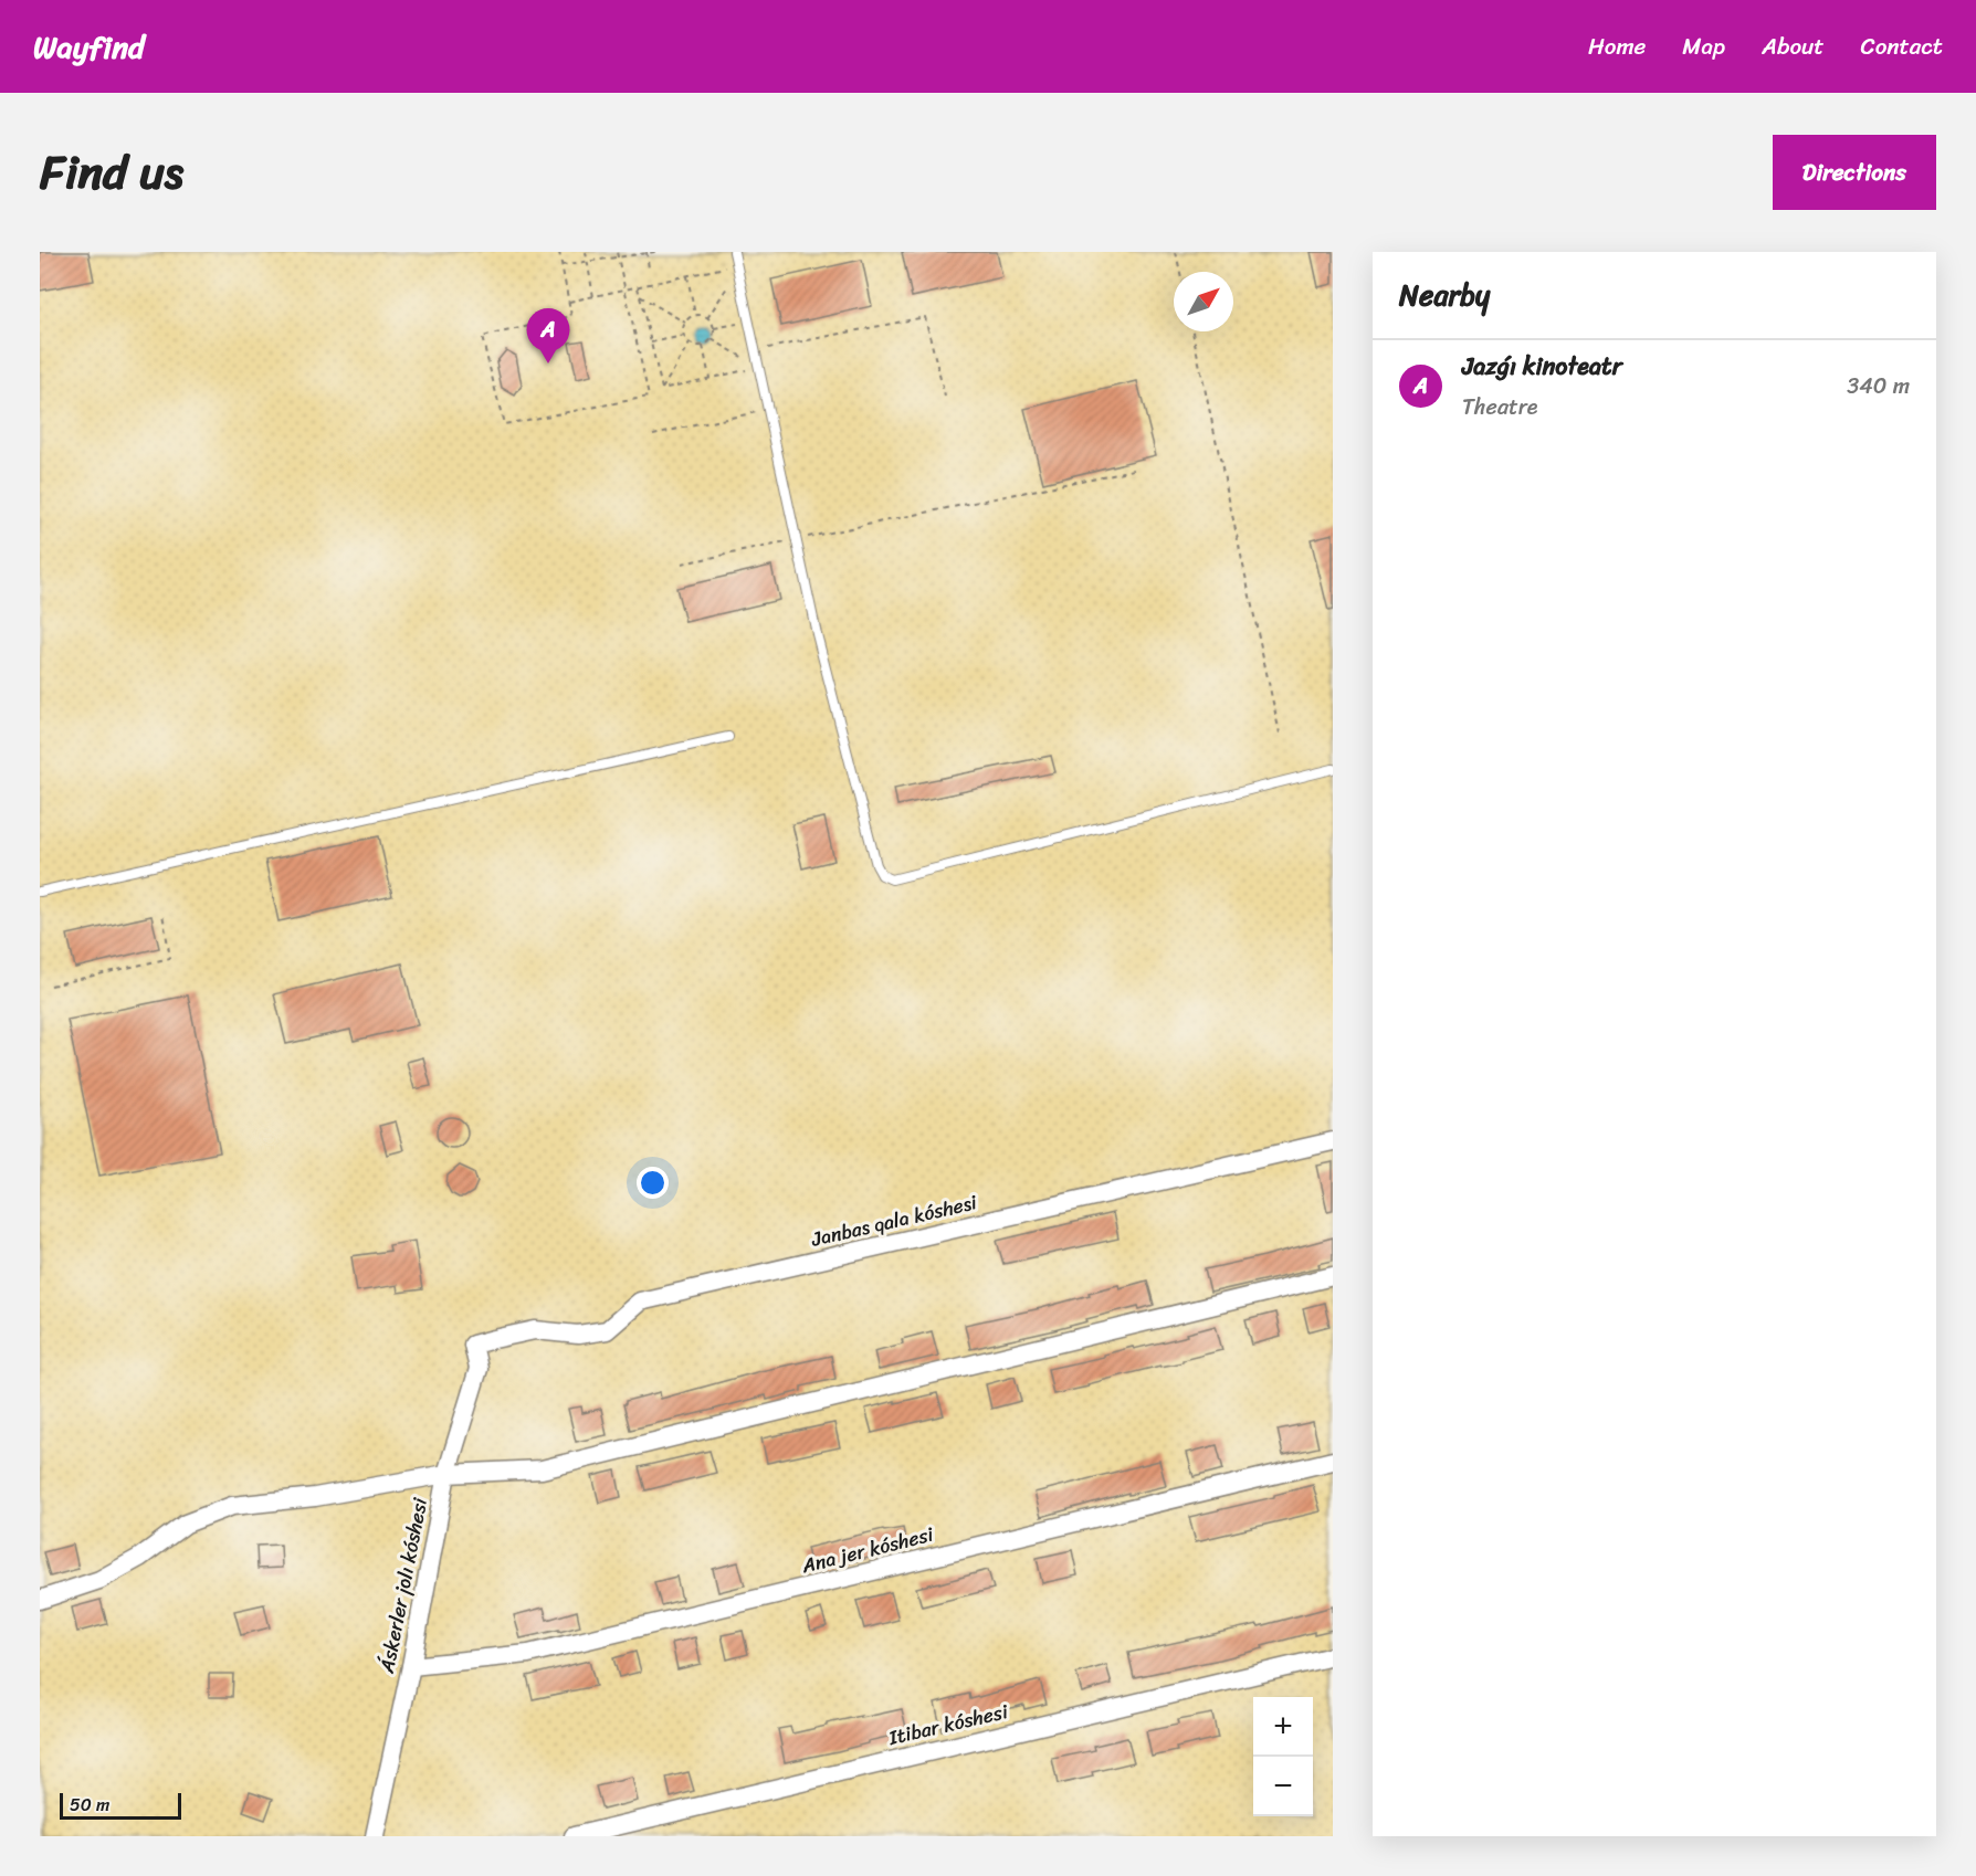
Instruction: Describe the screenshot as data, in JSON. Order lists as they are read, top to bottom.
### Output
{
  "streets": {
    "street": [
      "Janbas qala kóshesi",
      "Ana jer kóshesi",
      "Áskerler jolı kóshesi",
      "Itibar kóshesi"
    ]
  },
  "crossings": [
    ["Janbas qala kóshesi", "Áskerler jolı kóshesi"],
    ["Ana jer kóshesi", "Áskerler jolı kóshesi"]
  ],
  "scale_bar": "50 m",
  "north": "top right",
  "page": {
    "header": "Wayfind",
    "nav": [
      "Home",
      "Map",
      "About",
      "Contact"
    ],
    "title": "Find us",
    "buttons": "Directions",
    "heading": "Nearby",
    "pins": "A",
    "list": [
      {
        "mark": "A",
        "name": "Jazǵı kinoteatr",
        "note": "Theatre",
        "value": "340 m"
      }
    ],
    "map_buttons": ["+", "−"],
    "scale": "50 m"
  }
}
